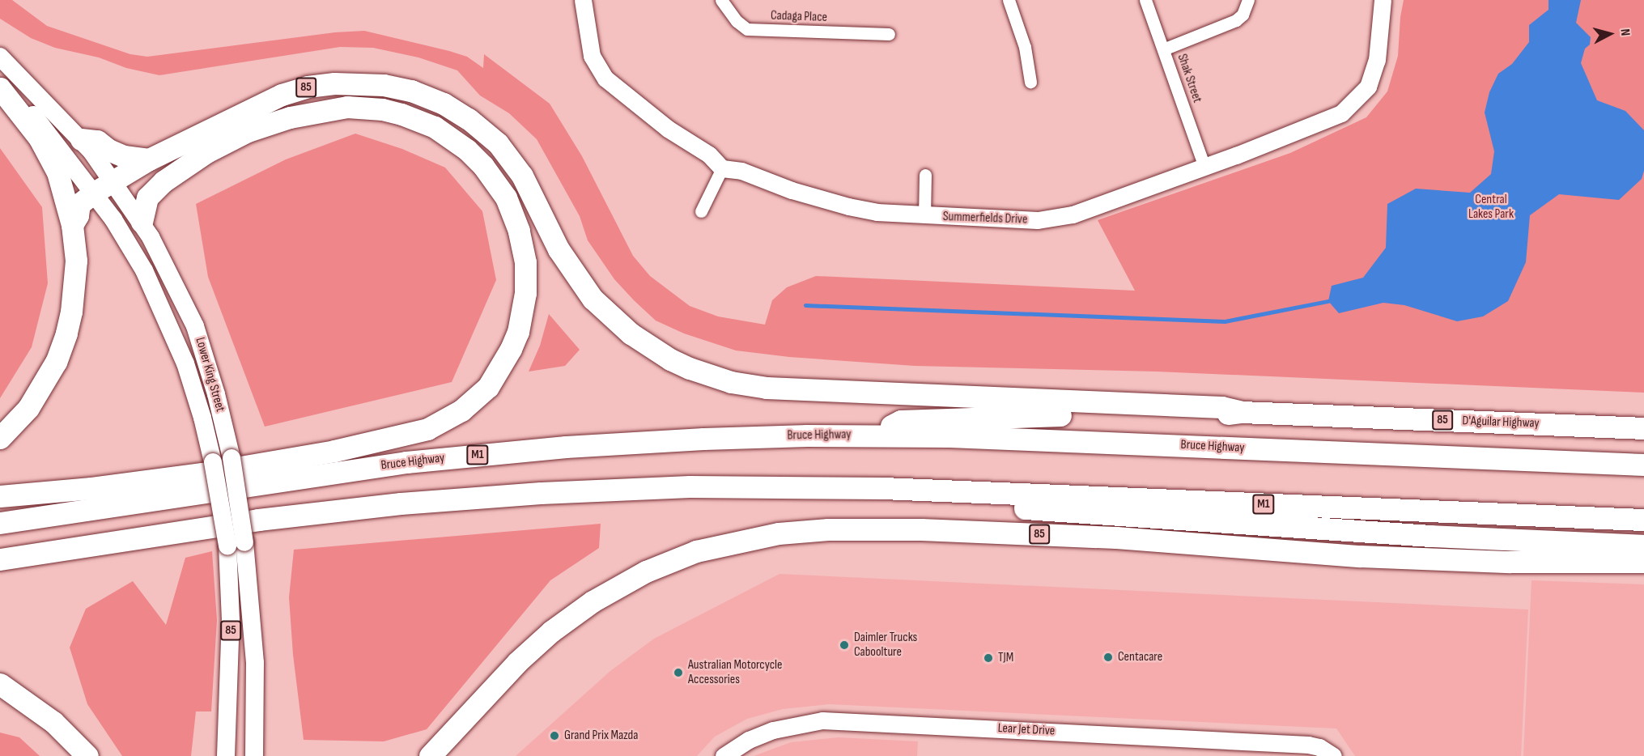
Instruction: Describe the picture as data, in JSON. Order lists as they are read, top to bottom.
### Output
{
  "streets": {
    "highway": [
      "85",
      "D'Aguilar Highway",
      "Bruce Highway",
      "M1"
    ],
    "main road": ["Lower King Street"],
    "street": [
      "Cadaga Place",
      "Shak Street",
      "Summerfields Drive",
      "Lear Jet Drive"
    ]
  },
  "crossings": [
    ["Shak Street", "Summerfields Drive"],
    ["85", "Lower King Street"],
    ["85", "D'Aguilar Highway"]
  ],
  "parks": ["Central Lakes Park"],
  "places": [
    "Daimler Trucks Caboolture",
    "Centacare",
    "TJM",
    "Australian Motorcycle Accessories",
    "Grand Prix Mazda"
  ],
  "north": "right"
}
